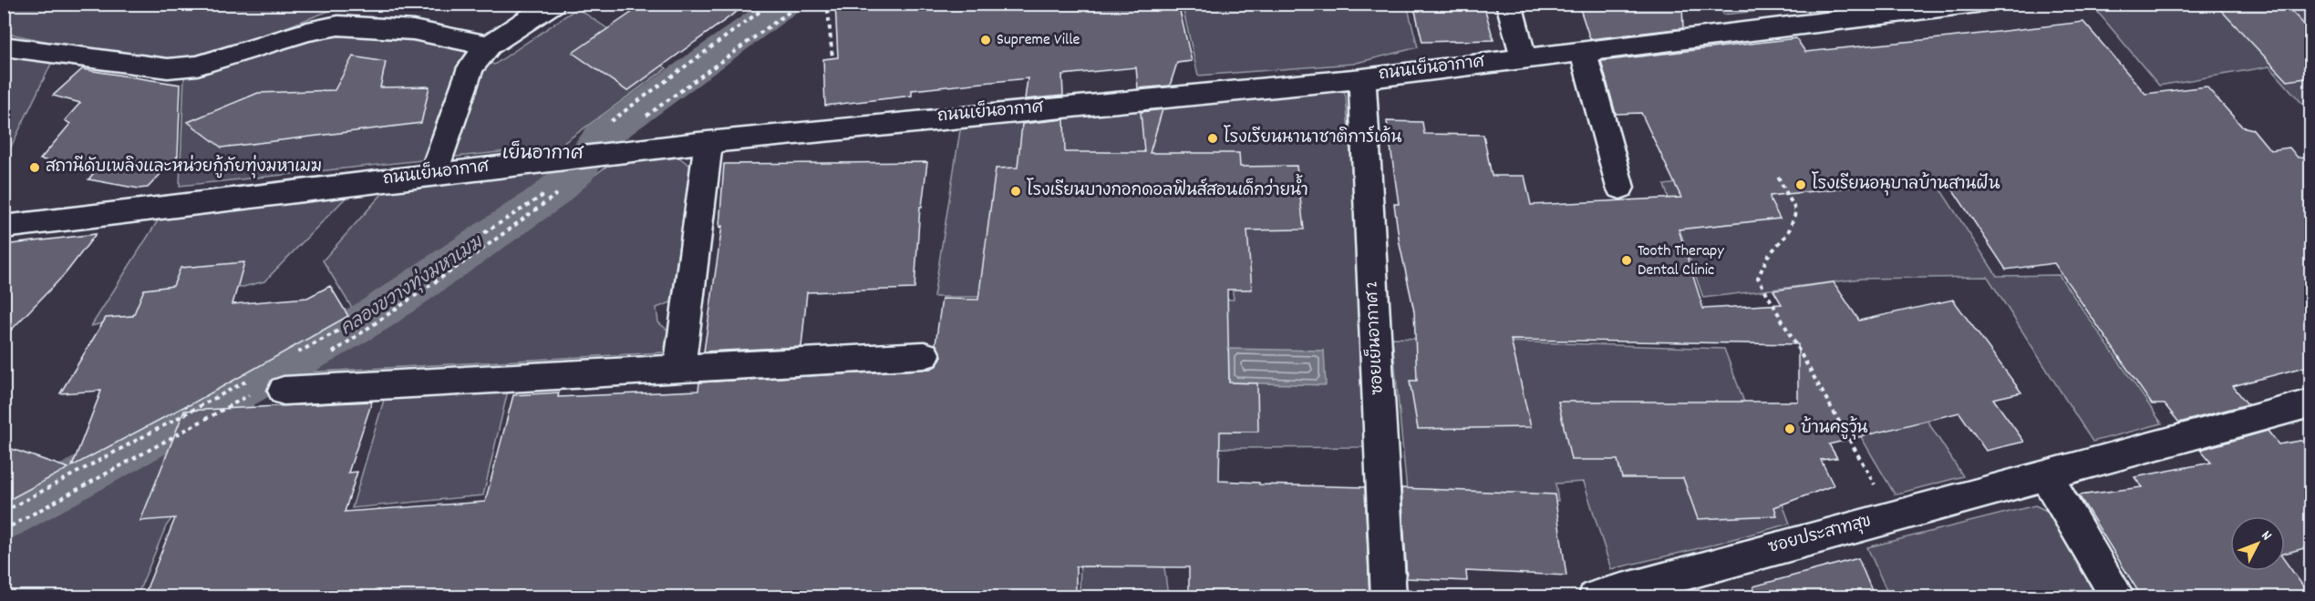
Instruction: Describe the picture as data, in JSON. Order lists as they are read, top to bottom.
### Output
{
  "streets": {
    "street": ["ถนนเย็นอากาศ", "ซอยเย็นอากาศ 2", "ซอยประสาทสุข"]
  },
  "crossings": [
    ["ถนนเย็นอากาศ", "ซอยเย็นอากาศ 2"]
  ],
  "districts": ["เย็นอากาศ"],
  "water": ["คลองขวางทุ่งมหาเมฆ"],
  "places": [
    "Supreme Ville",
    "โรงเรียนนานาชาติการ์เด้น",
    "สถานีดับเพลิงและหน่วยกู้ภัยทุ่งมหาเมฆ",
    "โรงเรียนอนุบาลบ้านสานฝัน",
    "โรงเรียนบางกอกดอลฟินส์สอนเด็กว่ายน้ำ",
    "Tooth Therapy Dental Clinic",
    "บ้านครูวุ้น"
  ],
  "north": "top right"
}
